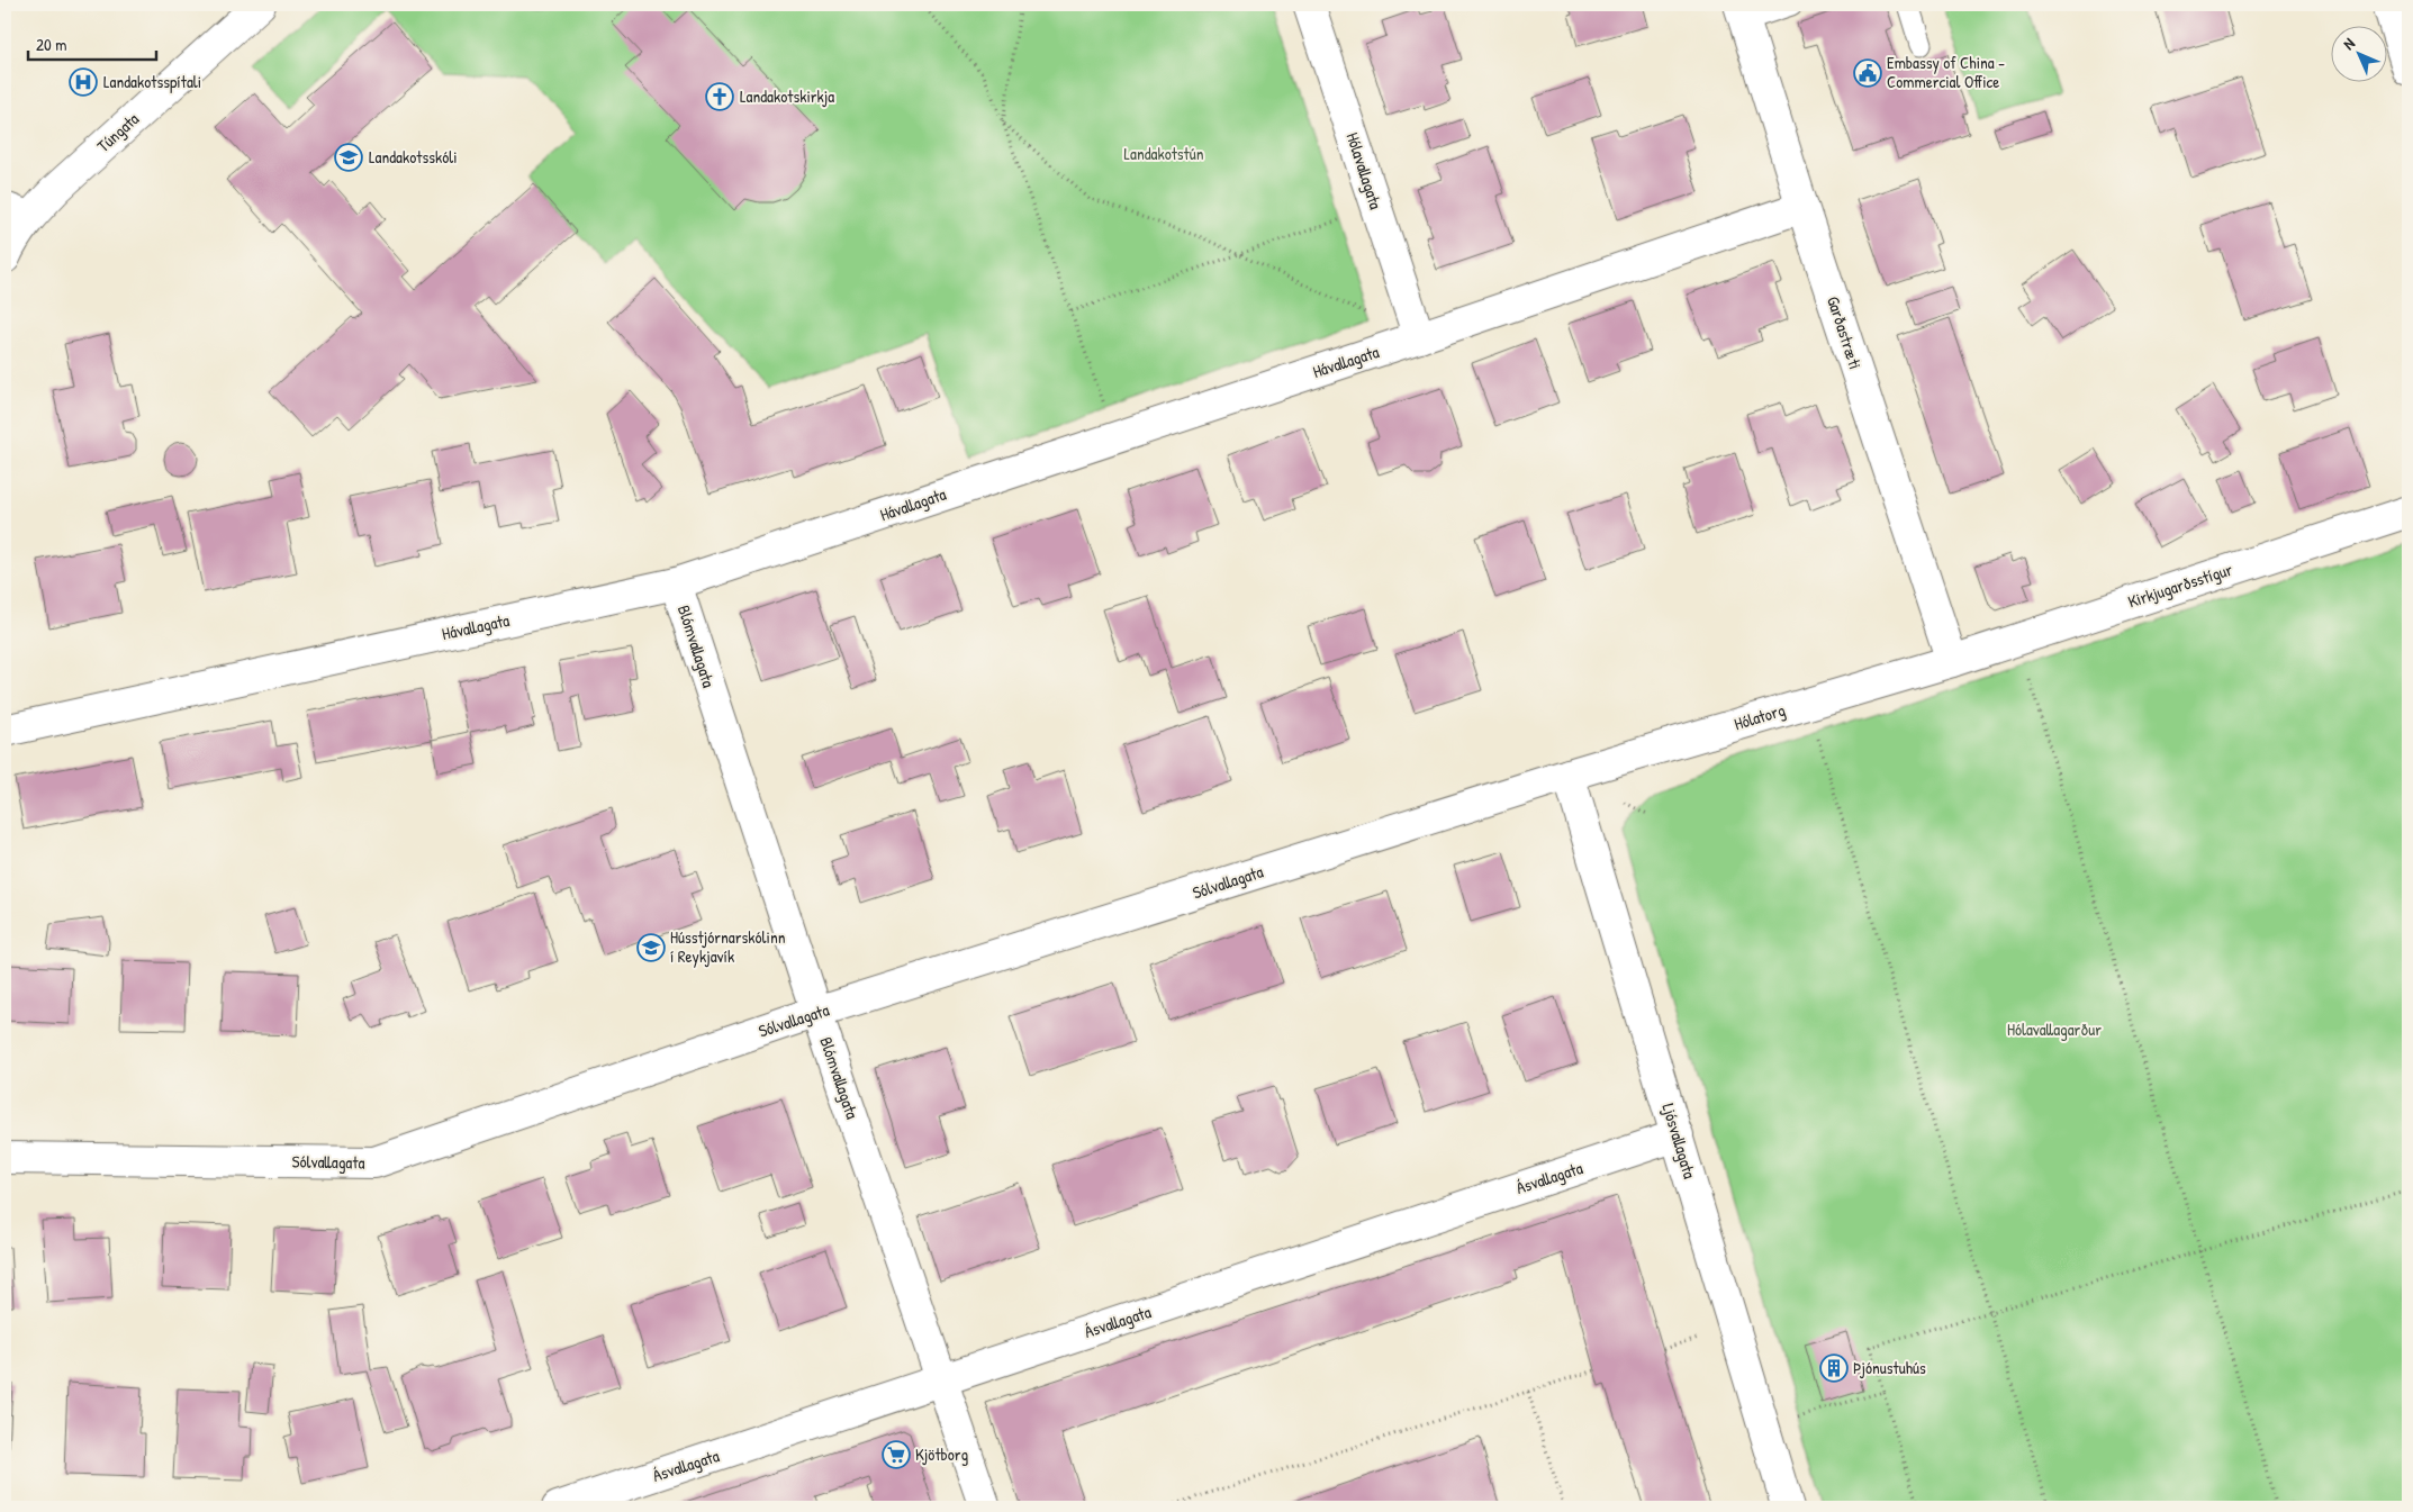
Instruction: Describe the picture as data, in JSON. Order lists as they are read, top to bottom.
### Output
{
  "streets": {
    "street": [
      "Túngata",
      "Hólavallagata",
      "Garðastræti",
      "Hávallagata",
      "Kirkjugarðsstígur",
      "Blómvallagata",
      "Hólatorg",
      "Sólvallagata",
      "Ljósvallagata",
      "Ásvallagata"
    ]
  },
  "crossings": [
    ["Hólavallagata", "Hávallagata"],
    ["Garðastræti", "Hávallagata"],
    ["Garðastræti", "Kirkjugarðsstígur"],
    ["Garðastræti", "Hólatorg"],
    ["Hávallagata", "Blómvallagata"],
    ["Kirkjugarðsstígur", "Hólatorg"],
    ["Blómvallagata", "Sólvallagata"],
    ["Blómvallagata", "Ásvallagata"],
    ["Hólatorg", "Sólvallagata"],
    ["Hólatorg", "Ljósvallagata"],
    ["Sólvallagata", "Ljósvallagata"],
    ["Ljósvallagata", "Ásvallagata"]
  ],
  "parks": ["Landakotstún", "Hólavallagarður"],
  "places": {
    "public building": ["Embassy of China - Commercial Office"],
    "hospital": ["Landakotsspítali"],
    "church": ["Landakotskirkja"],
    "school or university": ["Landakotsskóli", "Hússtjórnarskólinn í Reykjavík"],
    "building": ["Þjónustuhús"],
    "supermarket": ["Kjötborg"]
  },
  "scale_bar": "20 m",
  "north": "top left"
}
